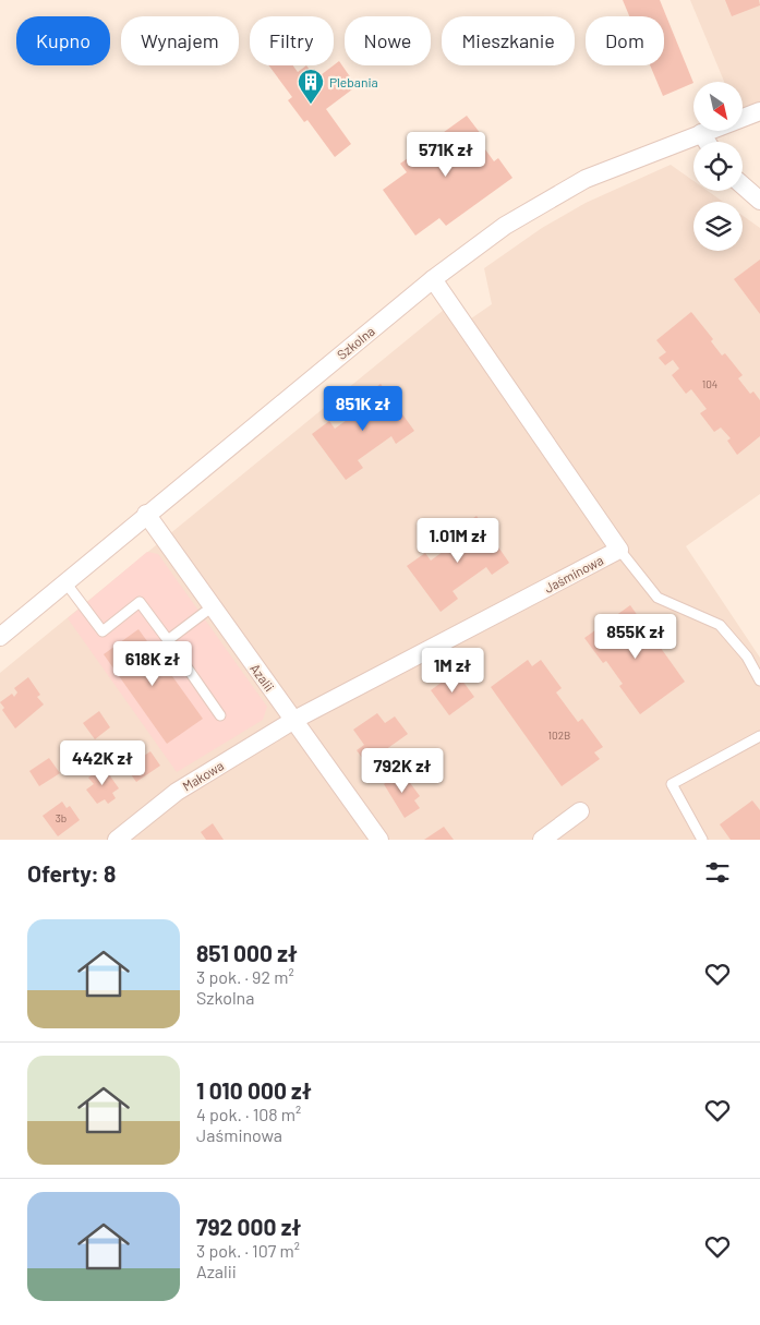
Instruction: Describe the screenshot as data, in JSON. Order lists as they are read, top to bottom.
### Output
{
  "streets": {
    "street": [
      "Szkolna",
      "Jaśminowa",
      "Azalii",
      "Makowa"
    ]
  },
  "crossings": [
    ["Szkolna", "Jaśminowa"],
    ["Szkolna", "Azalii"],
    ["Jaśminowa", "Azalii"],
    ["Jaśminowa", "Makowa"],
    ["Azalii", "Makowa"]
  ],
  "places": {
    "building": ["Plebania"]
  },
  "house_numbers": ["104", "102B", "3b"],
  "north": "bottom right",
  "page": {
    "chip": [
      "Kupno",
      "Wynajem",
      "Filtry",
      "Nowe",
      "Mieszkanie",
      "Dom"
    ],
    "price": [
      "571K zł",
      "851K zł",
      "1.01M zł",
      "855K zł",
      "618K zł",
      "1M zł",
      "442K zł",
      "792K zł"
    ],
    "heading": "Oferty: 8",
    "list": [
      {
        "name": "851 000 zł",
        "note": "3 pok. · 92 m² · Szkolna"
      },
      {
        "name": "1 010 000 zł",
        "note": "4 pok. · 108 m² · Jaśminowa"
      },
      {
        "name": "792 000 zł",
        "note": "3 pok. · 107 m² · Azalii"
      }
    ]
  }
}
